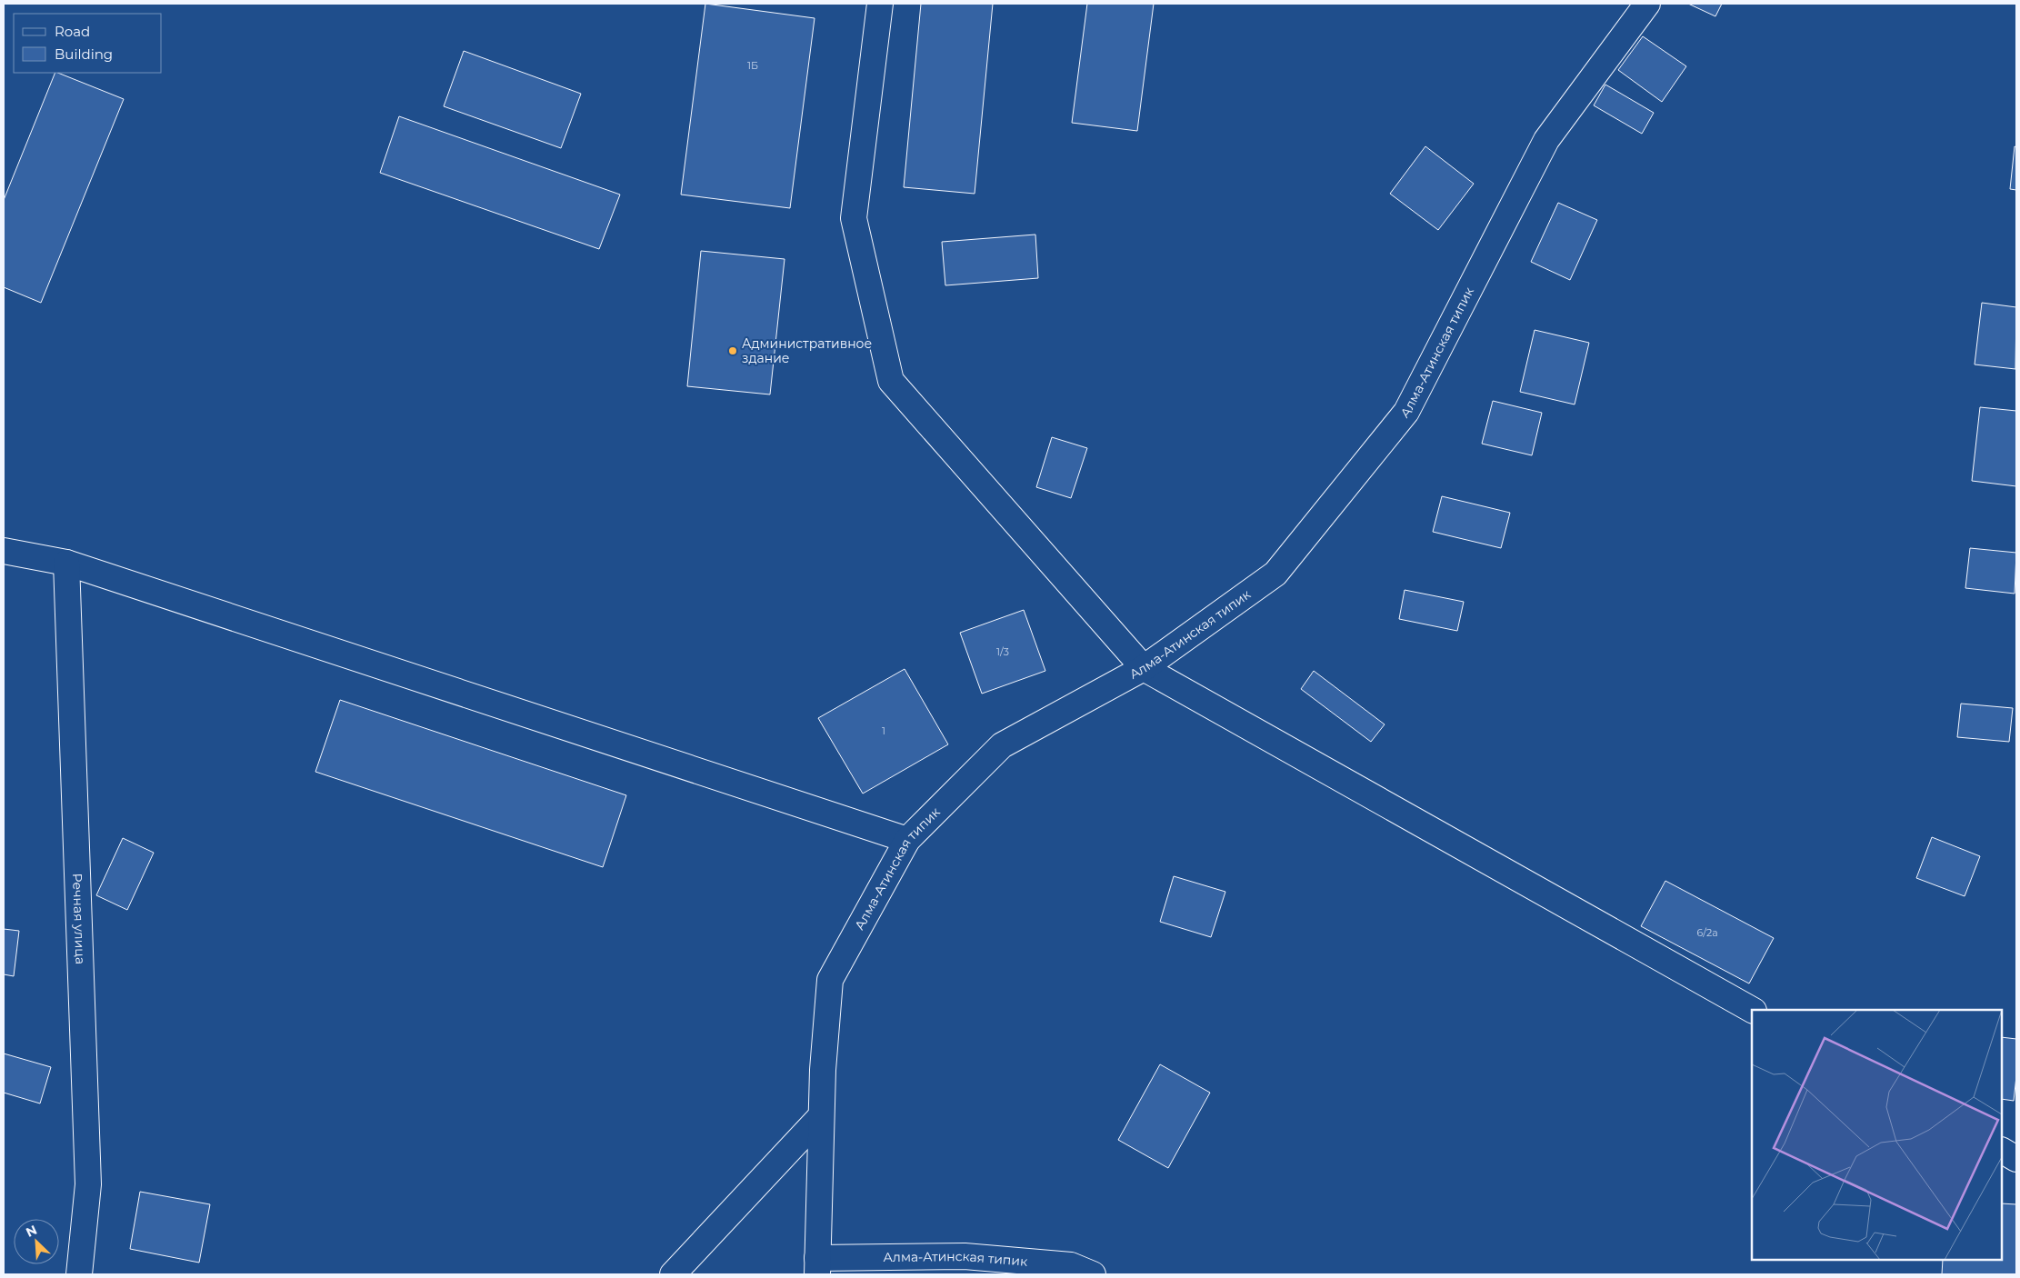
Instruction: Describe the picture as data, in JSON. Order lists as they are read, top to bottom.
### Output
{
  "streets": {
    "street": ["Алма-Атинская типик", "Речная улица"]
  },
  "places": ["Административное здание"],
  "house_numbers": [
    "1Б",
    "1/3",
    "1",
    "6/2а"
  ],
  "legend": ["Road", "Building"],
  "north": "top left"
}
